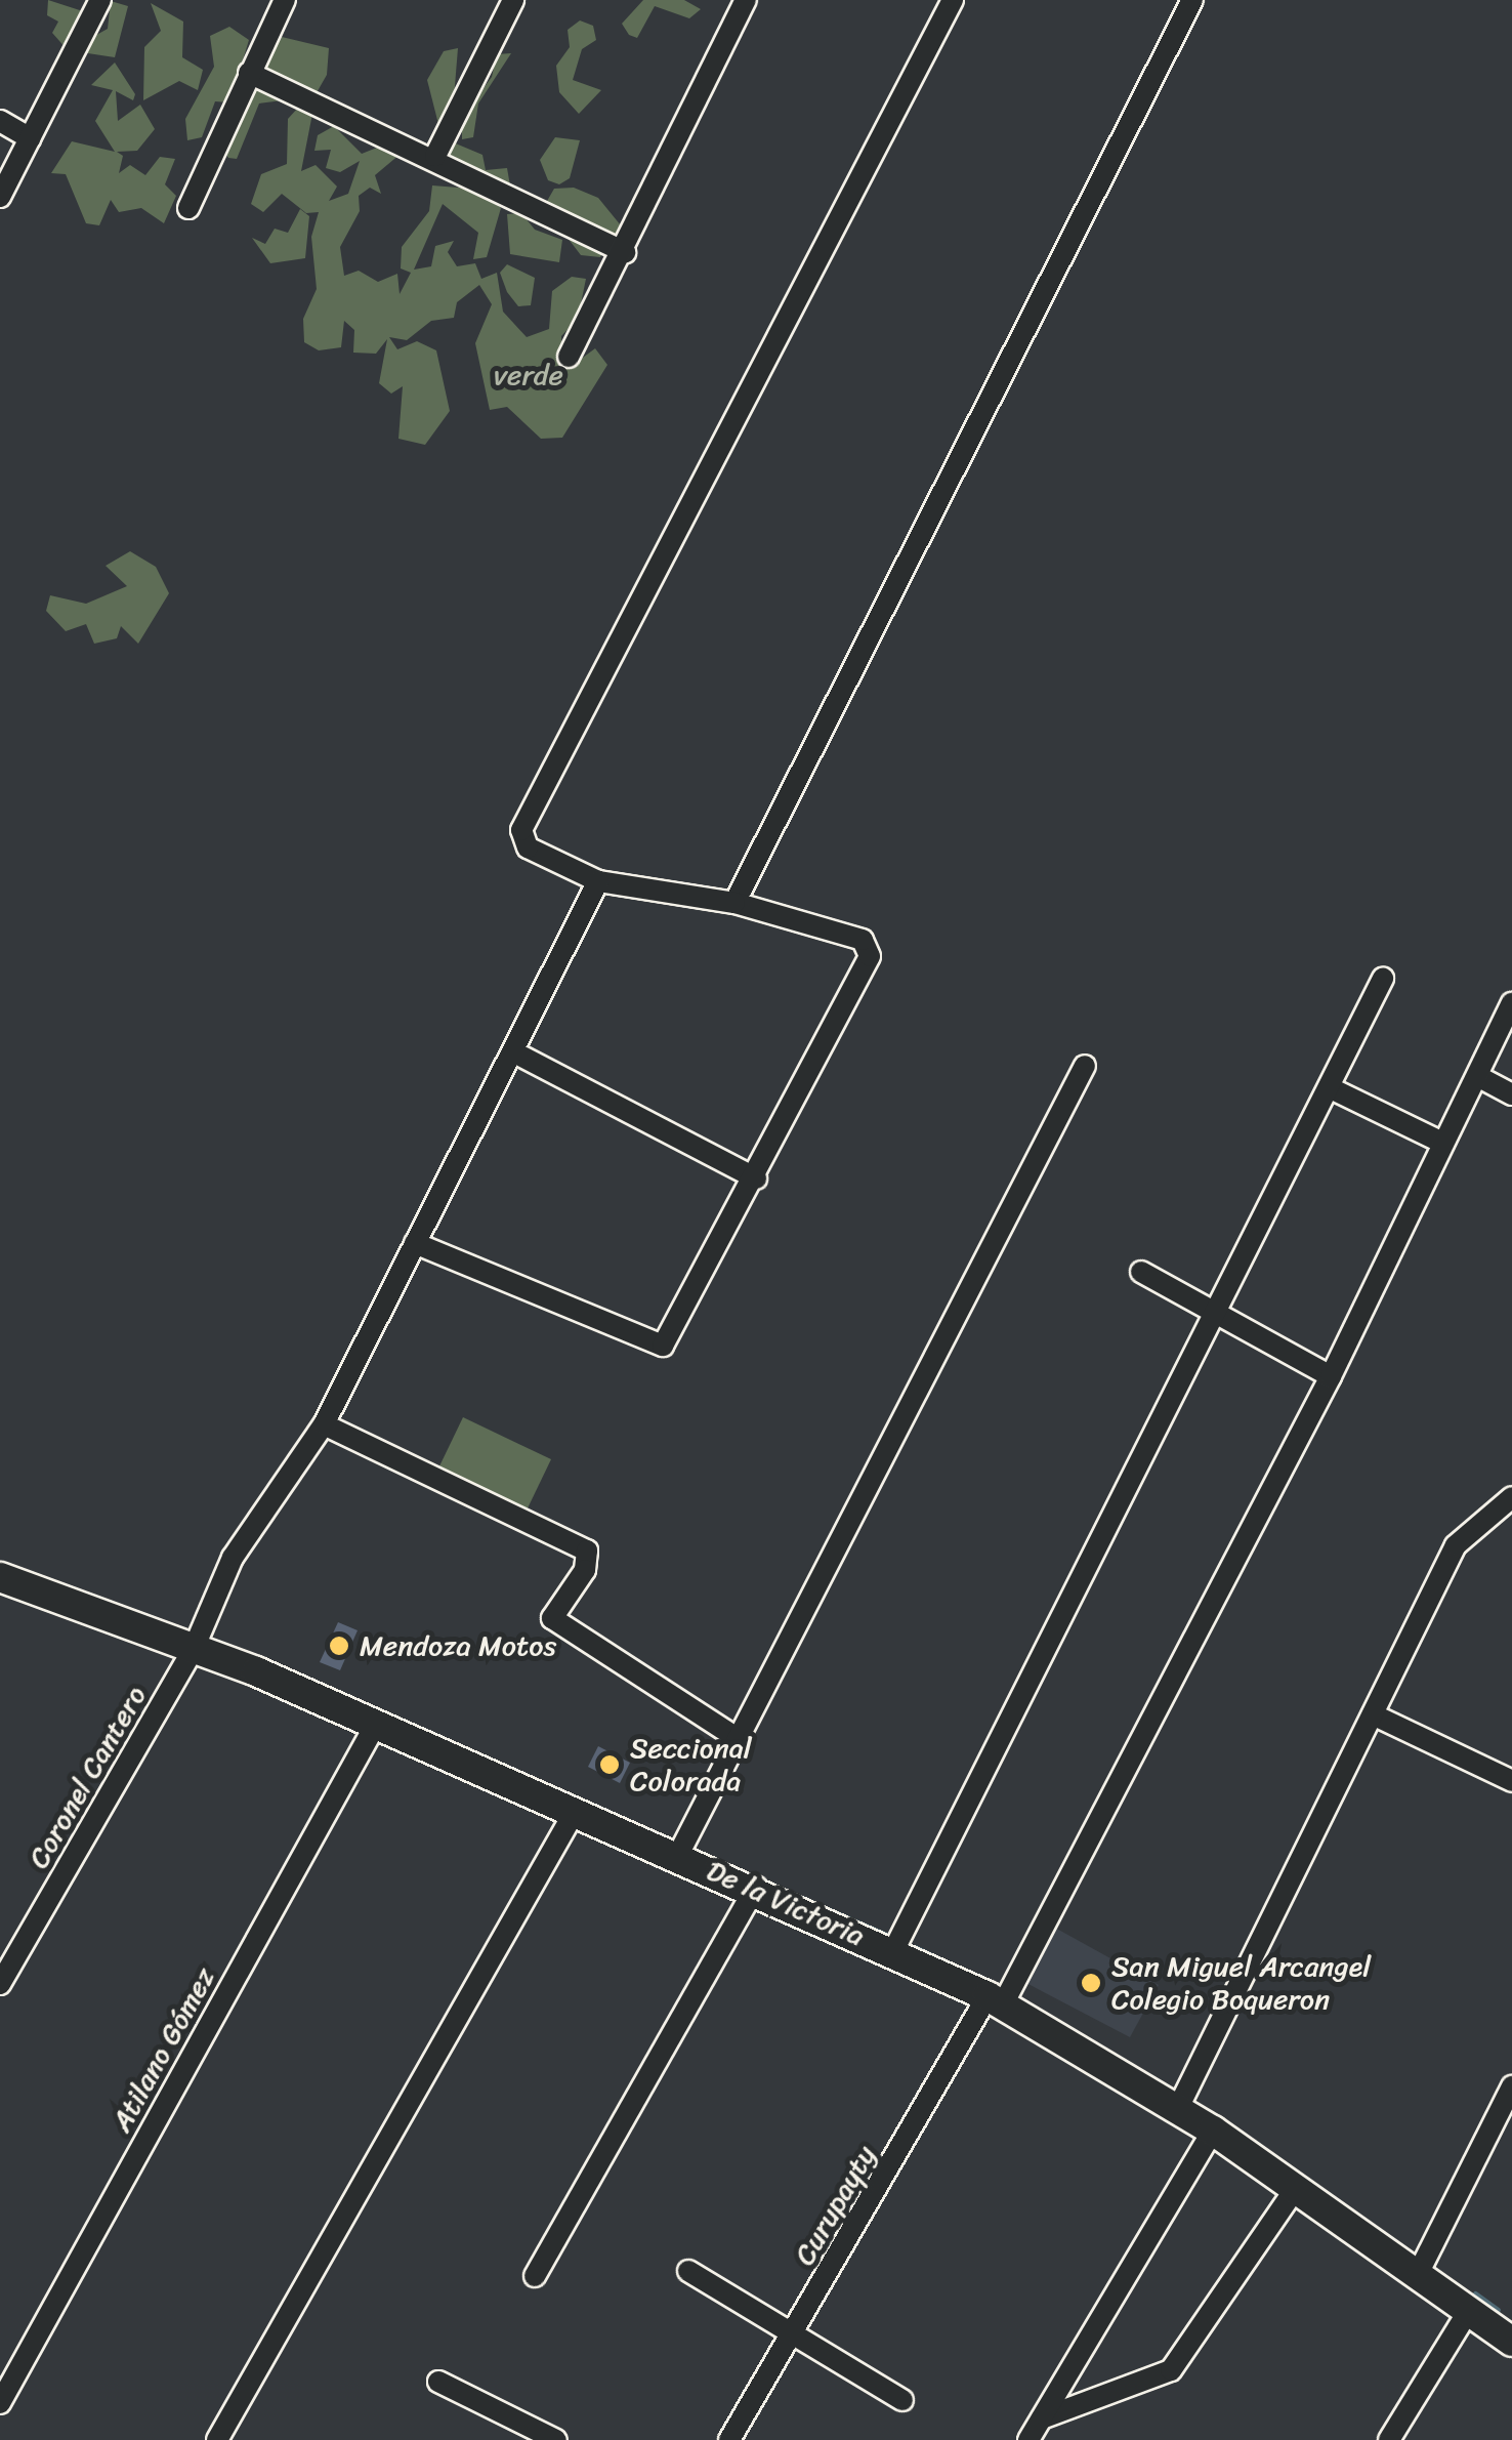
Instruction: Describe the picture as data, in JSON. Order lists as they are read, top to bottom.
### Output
{
  "streets": {
    "main road": ["De la Victoria"],
    "street": ["Coronel Cantero", "Atilano Gómez", "Curupayty"]
  },
  "crossings": [
    ["Coronel Cantero", "De la Victoria"],
    ["De la Victoria", "Atilano Gómez"],
    ["De la Victoria", "Curupayty"]
  ],
  "parks": ["verde"],
  "places": ["Mendoza Motos", "Seccional Colorada", "San Miguel Arcangel Colegio Boqueron"]
}
